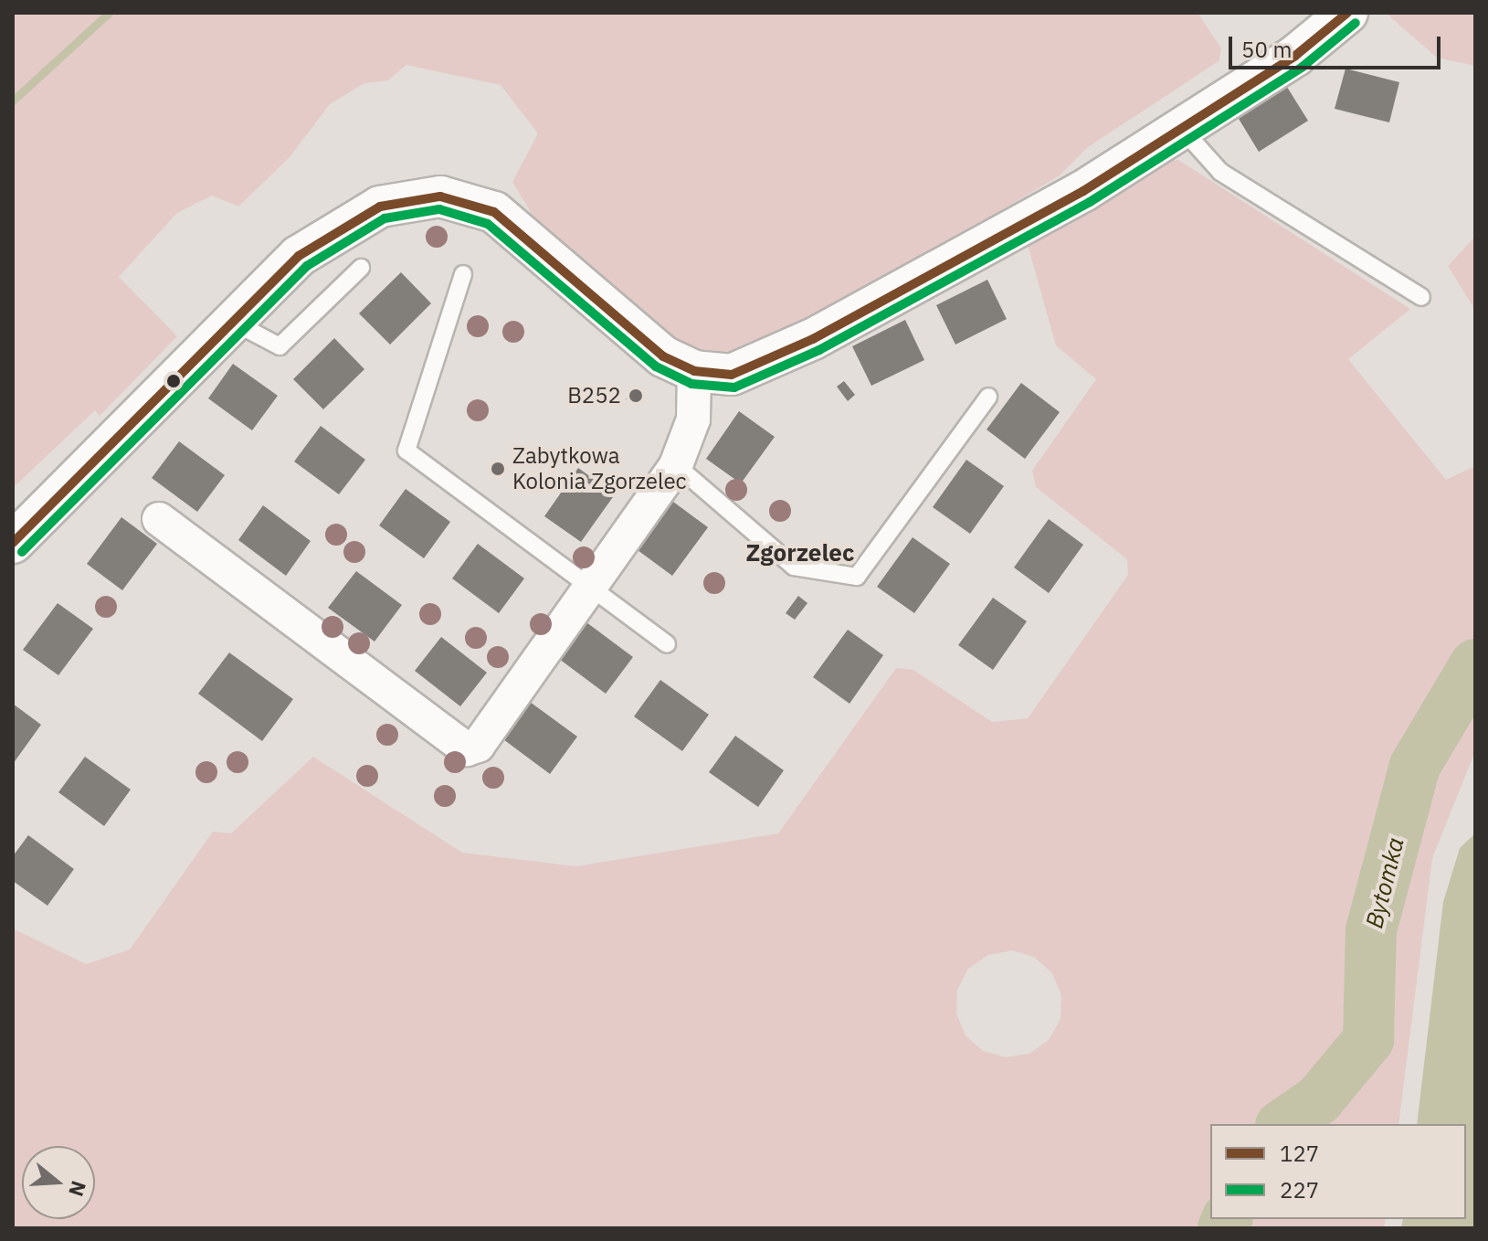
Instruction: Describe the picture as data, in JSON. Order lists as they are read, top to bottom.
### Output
{
  "districts": ["Zgorzelec"],
  "water": ["Bytomka"],
  "places": ["B252", "Zabytkowa Kolonia Zgorzelec"],
  "lines": ["transit line 127", "transit line 227"],
  "legend": ["127", "227"],
  "scale_bar": "50 m",
  "north": "right"
}
